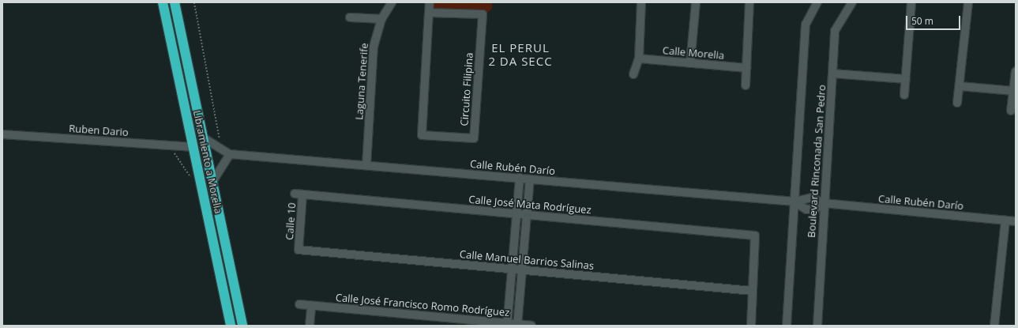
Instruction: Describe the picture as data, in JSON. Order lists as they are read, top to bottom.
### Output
{
  "streets": {
    "highway": ["Libramiento a Morelia"],
    "street": [
      "Calle Morelia",
      "Laguna Tenerife",
      "Circuito Filipina",
      "Ruben Dario",
      "Boulevard Rinconada San Pedro",
      "Calle Rubén Darío",
      "Calle José Mata Rodríguez",
      "Calle 10",
      "Calle Manuel Barrios Salinas",
      "Calle José Francisco Romo Rodríguez"
    ]
  },
  "crossings": [
    ["Laguna Tenerife", "Calle Rubén Darío"],
    ["Ruben Dario", "Libramiento a Morelia"],
    ["Boulevard Rinconada San Pedro", "Calle Rubén Darío"],
    ["Libramiento a Morelia", "Calle Rubén Darío"],
    ["Calle José Mata Rodríguez", "Calle 10"],
    ["Calle José Mata Rodríguez", "Calle Manuel Barrios Salinas"],
    ["Calle 10", "Calle Manuel Barrios Salinas"]
  ],
  "districts": ["EL PERUL 2 DA SECC"],
  "scale_bar": "50 m"
}
